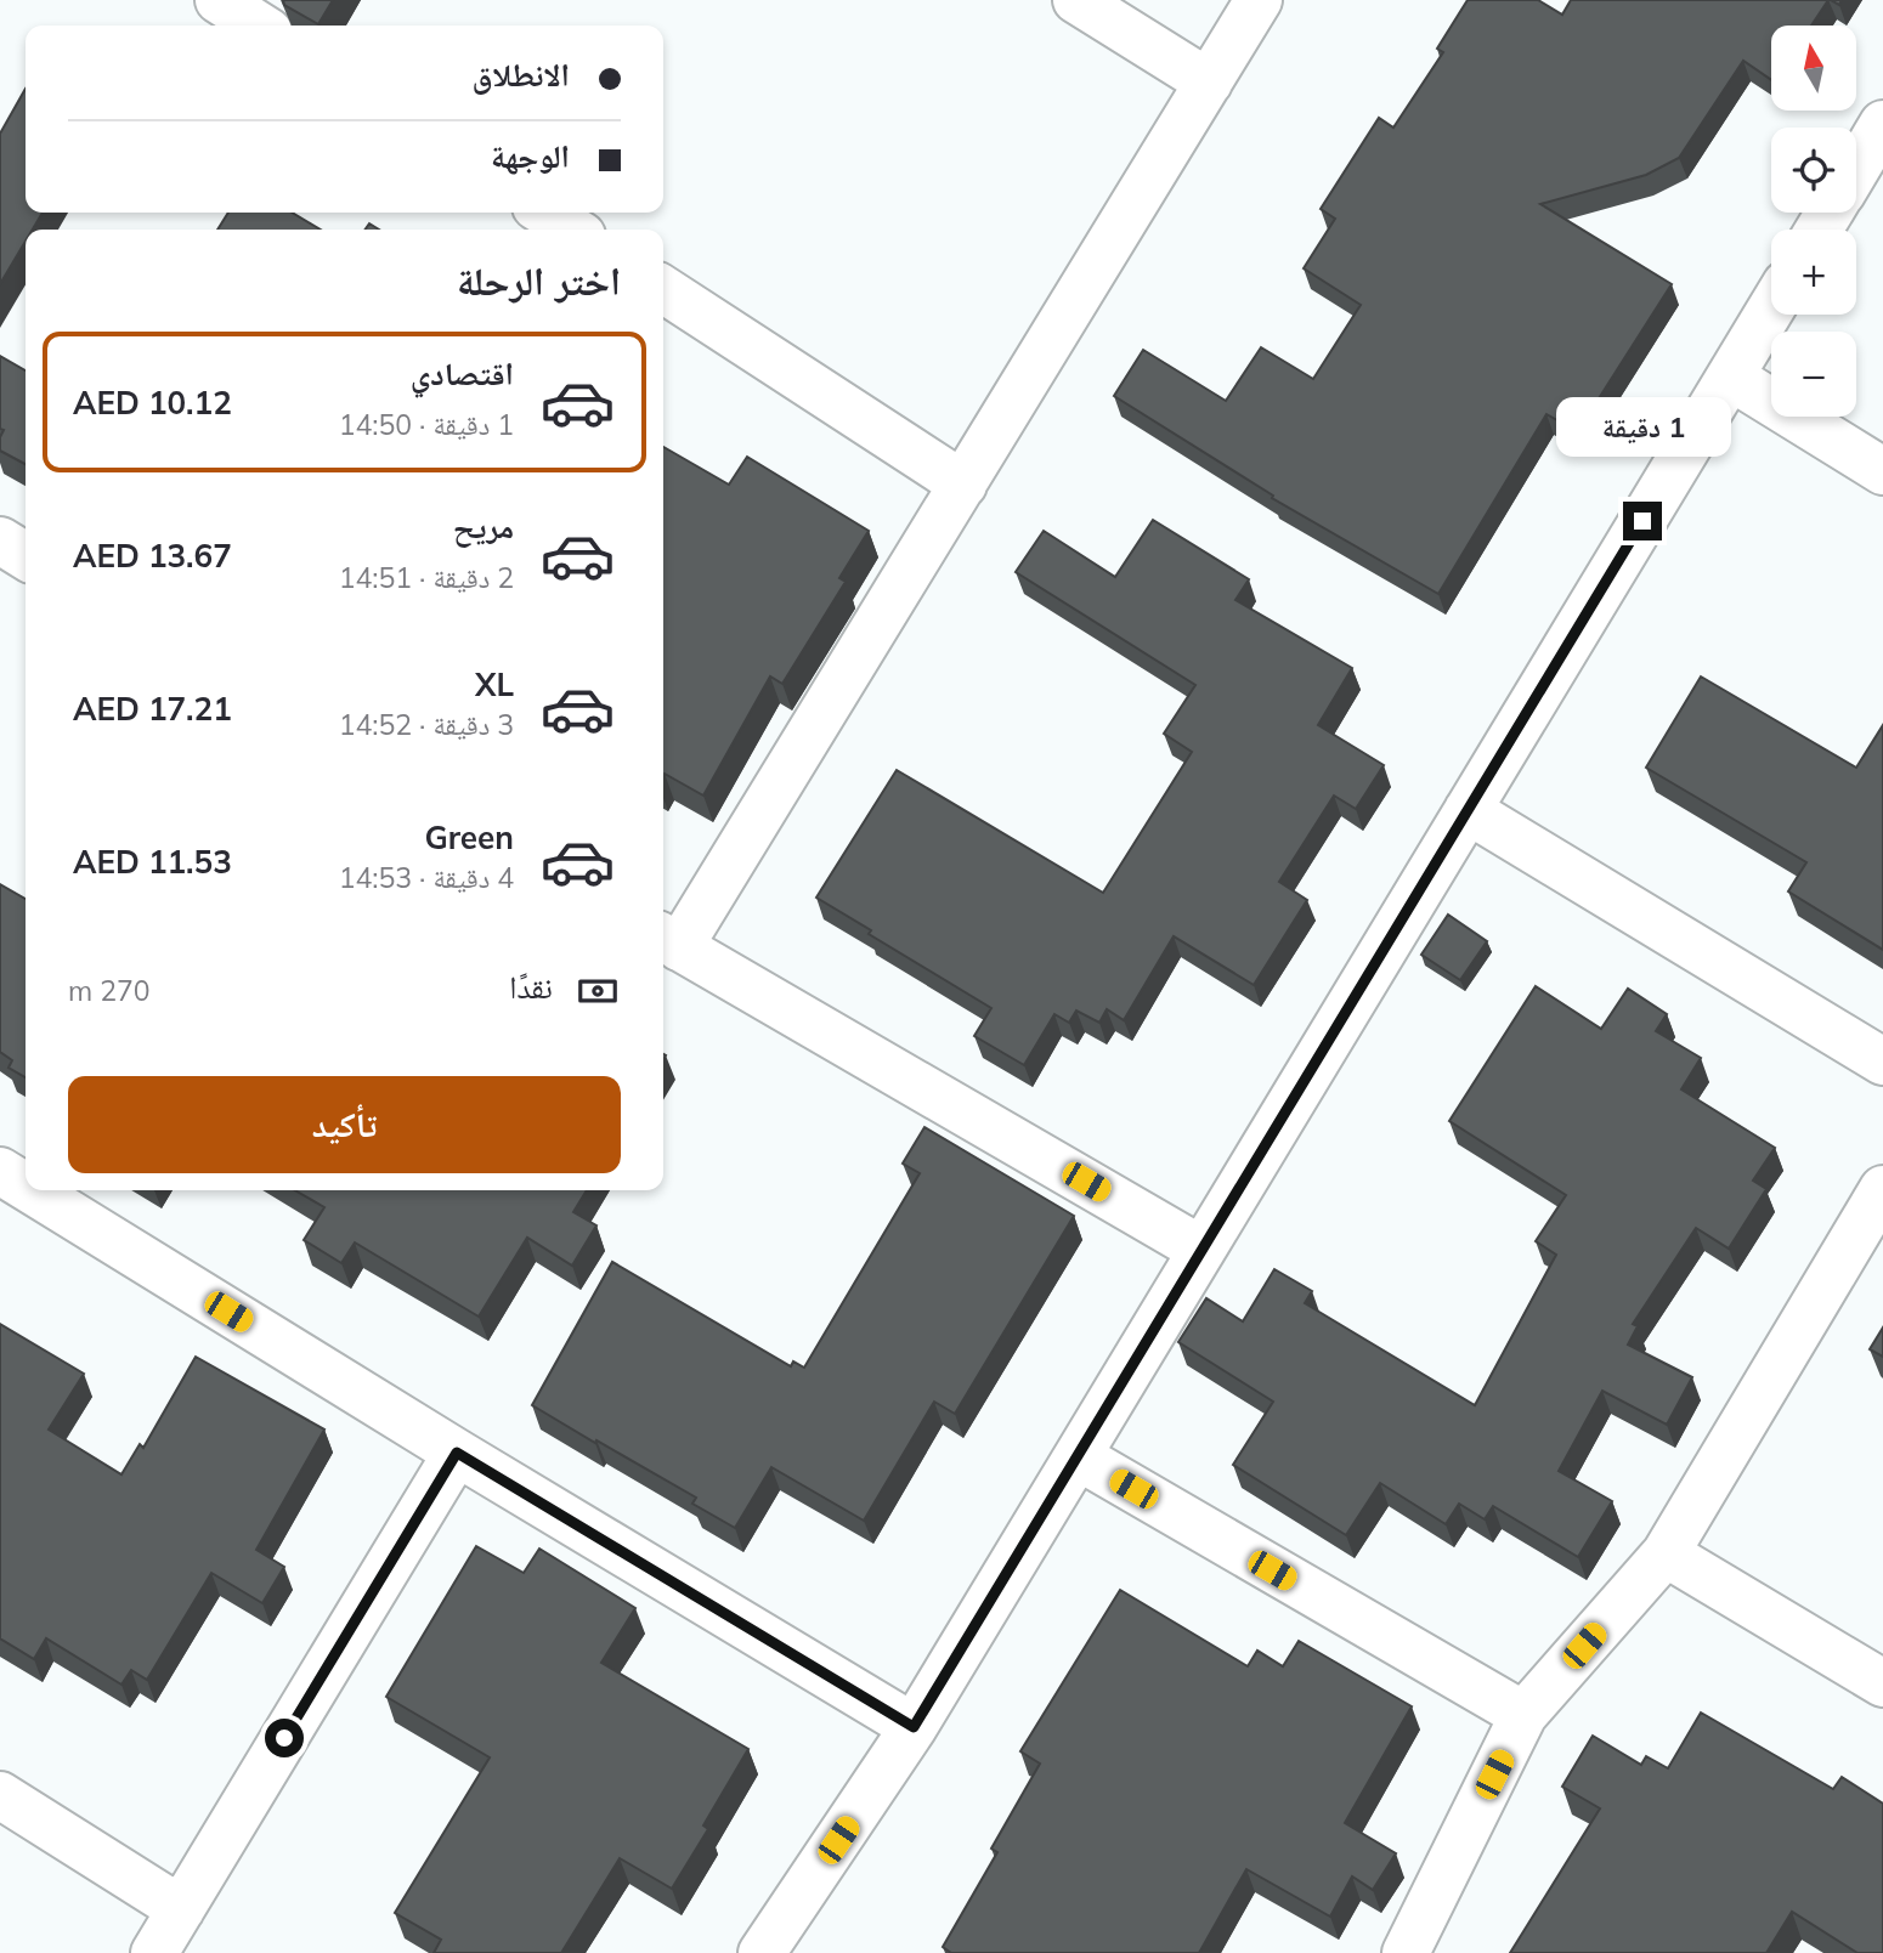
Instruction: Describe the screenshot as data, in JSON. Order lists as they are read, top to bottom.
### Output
{
  "north": "top",
  "page": {
    "map_buttons": ["+", "−"],
    "banner": ["الانطلاق", "الوجهة"],
    "heading": "اختر الرحلة",
    "list": [
      {
        "name": "اقتصادي",
        "note": "1 دقيقة · 14:50",
        "value": "AED 10.12"
      },
      {
        "name": "مريح",
        "note": "2 دقيقة · 14:51",
        "value": "AED 13.67"
      },
      {
        "name": "XL",
        "note": "3 دقيقة · 14:52",
        "value": "AED 17.21"
      },
      {
        "name": "Green",
        "note": "4 دقيقة · 14:53",
        "value": "AED 11.53"
      }
    ],
    "bubble": "1 دقيقة",
    "pay": ["نقدًا", "270 m"],
    "buttons": "تأكيد"
  }
}
